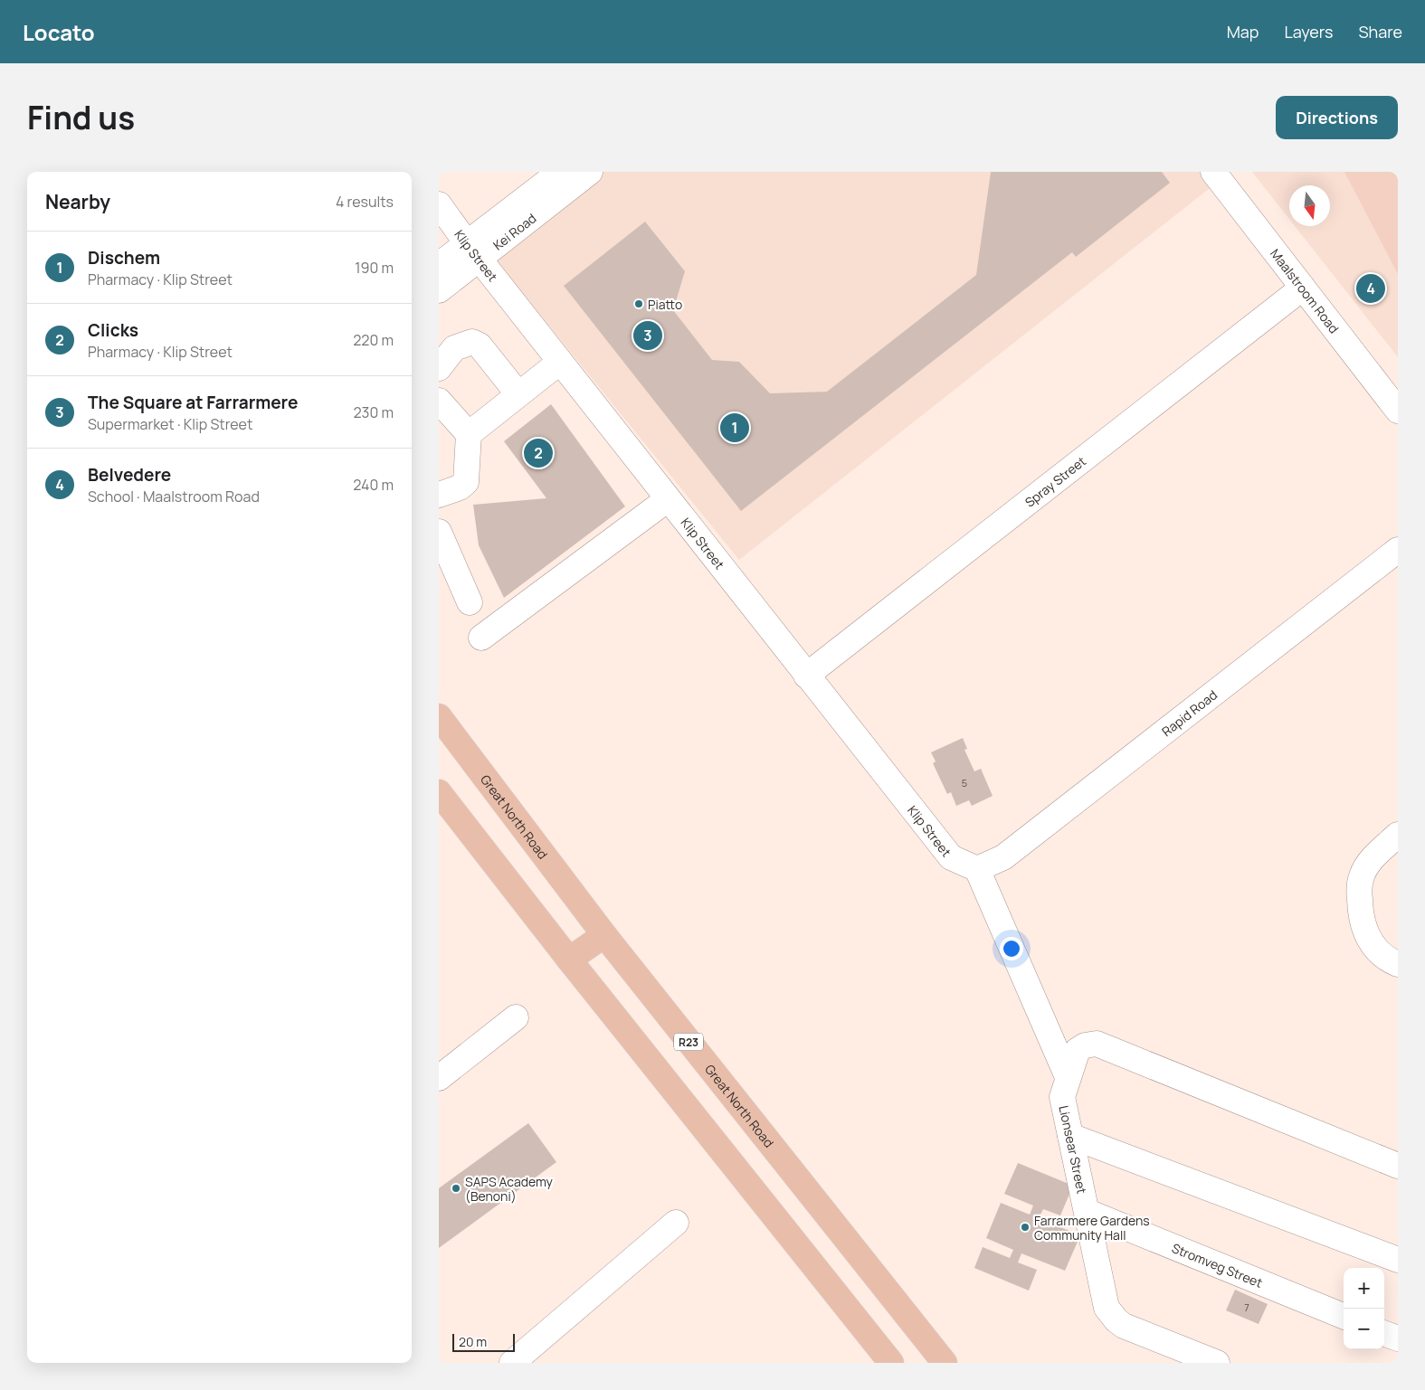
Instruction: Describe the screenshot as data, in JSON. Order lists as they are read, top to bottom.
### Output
{
  "streets": {
    "main road": ["Great North Road", "R23"],
    "street": [
      "Kei Road",
      "Klip Street",
      "Maalstroom Road",
      "Spray Street",
      "Rapid Road",
      "Lionsear Street",
      "Stromveg Street"
    ]
  },
  "crossings": [
    ["Kei Road", "Klip Street"],
    ["Klip Street", "Spray Street"],
    ["Klip Street", "Rapid Road"],
    ["Maalstroom Road", "Spray Street"],
    ["Lionsear Street", "Stromveg Street"]
  ],
  "places": ["Piatto", "SAPS Academy (Benoni)", "Farrarmere Gardens Community Hall"],
  "house_numbers": ["5", "7"],
  "scale_bar": "20 m",
  "north": "bottom",
  "page": {
    "header": "Locato",
    "nav": ["Map", "Layers", "Share"],
    "title": "Find us",
    "buttons": "Directions",
    "heading": ["Nearby", "4 results"],
    "list": [
      {
        "mark": "1",
        "name": "Dischem",
        "note": "Pharmacy · Klip Street",
        "value": "190 m"
      },
      {
        "mark": "2",
        "name": "Clicks",
        "note": "Pharmacy · Klip Street",
        "value": "220 m"
      },
      {
        "mark": "3",
        "name": "The Square at Farrarmere",
        "note": "Supermarket · Klip Street",
        "value": "230 m"
      },
      {
        "mark": "4",
        "name": "Belvedere",
        "note": "School · Maalstroom Road",
        "value": "240 m"
      }
    ],
    "pins": [
      "4",
      "3",
      "1",
      "2"
    ],
    "map_buttons": ["+", "−"],
    "scale": "20 m"
  }
}
